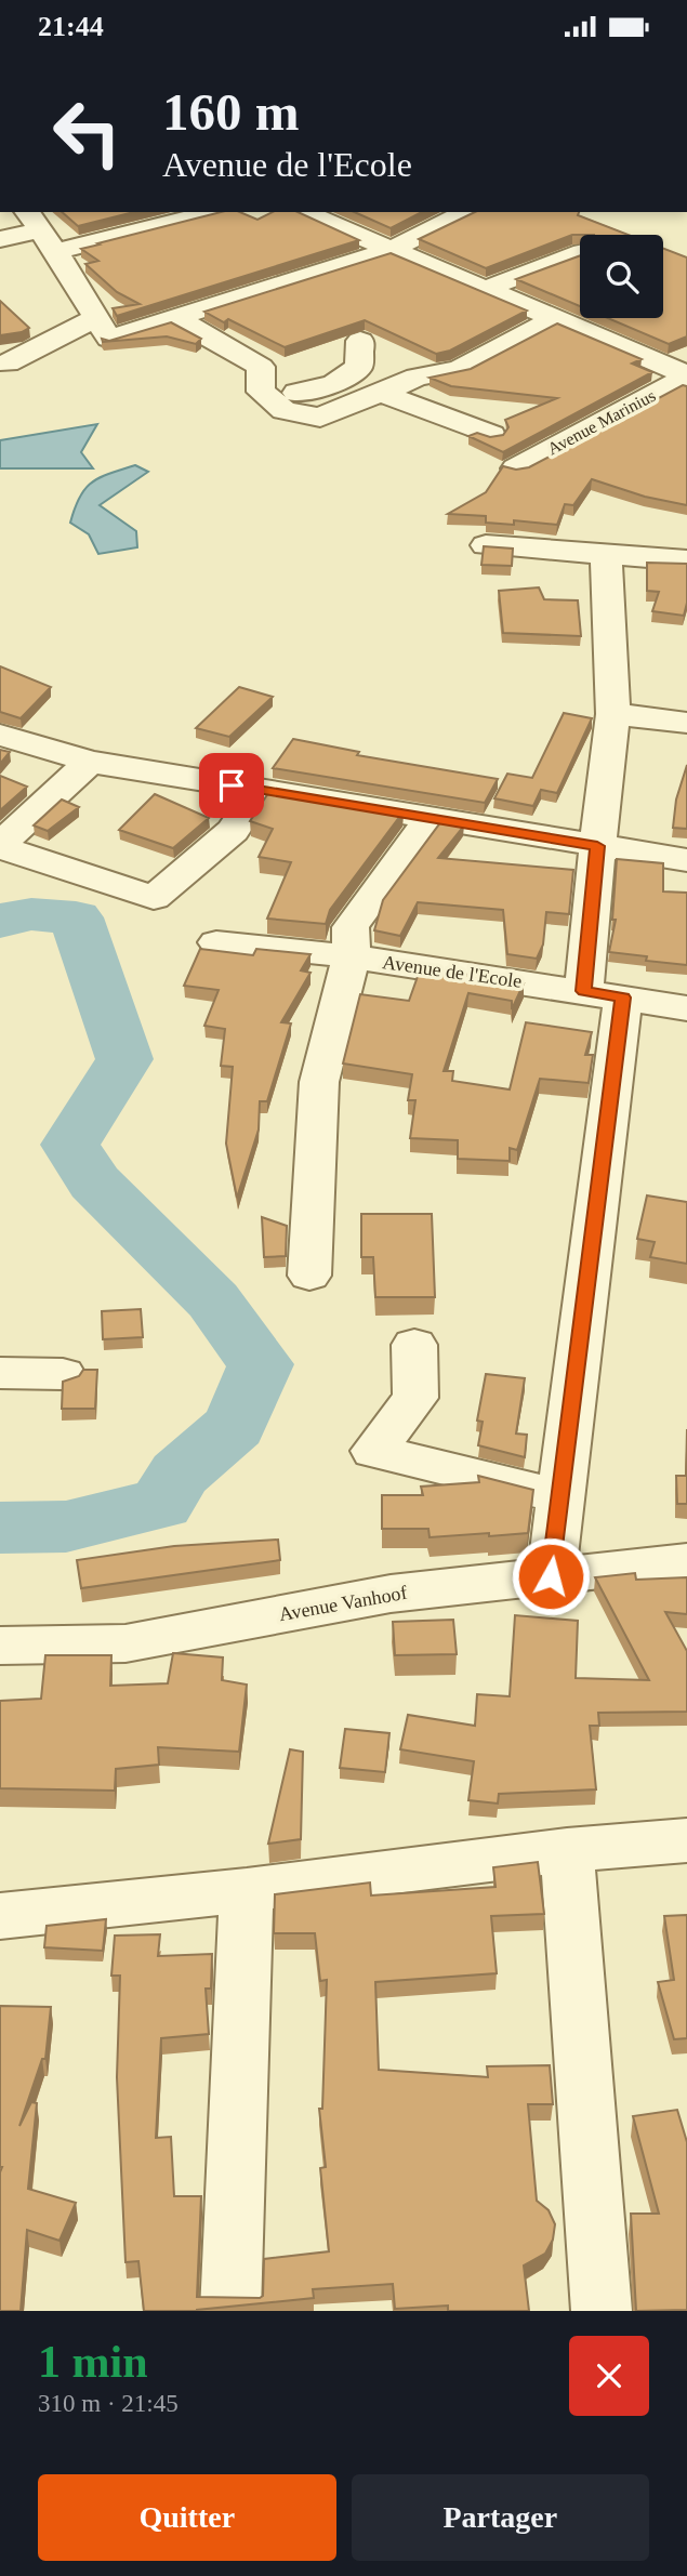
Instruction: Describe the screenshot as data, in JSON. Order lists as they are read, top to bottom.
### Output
{
  "streets": {
    "street": ["Avenue Marinius", "Avenue de l'Ecole", "Avenue Vanhoof"]
  },
  "page": {
    "status": "21:44",
    "turn": ["160 m", "Avenue de l'Ecole"],
    "heading": ["1 min", "310 m · 21:45"],
    "buttons": ["Quitter", "Partager"]
  }
}
